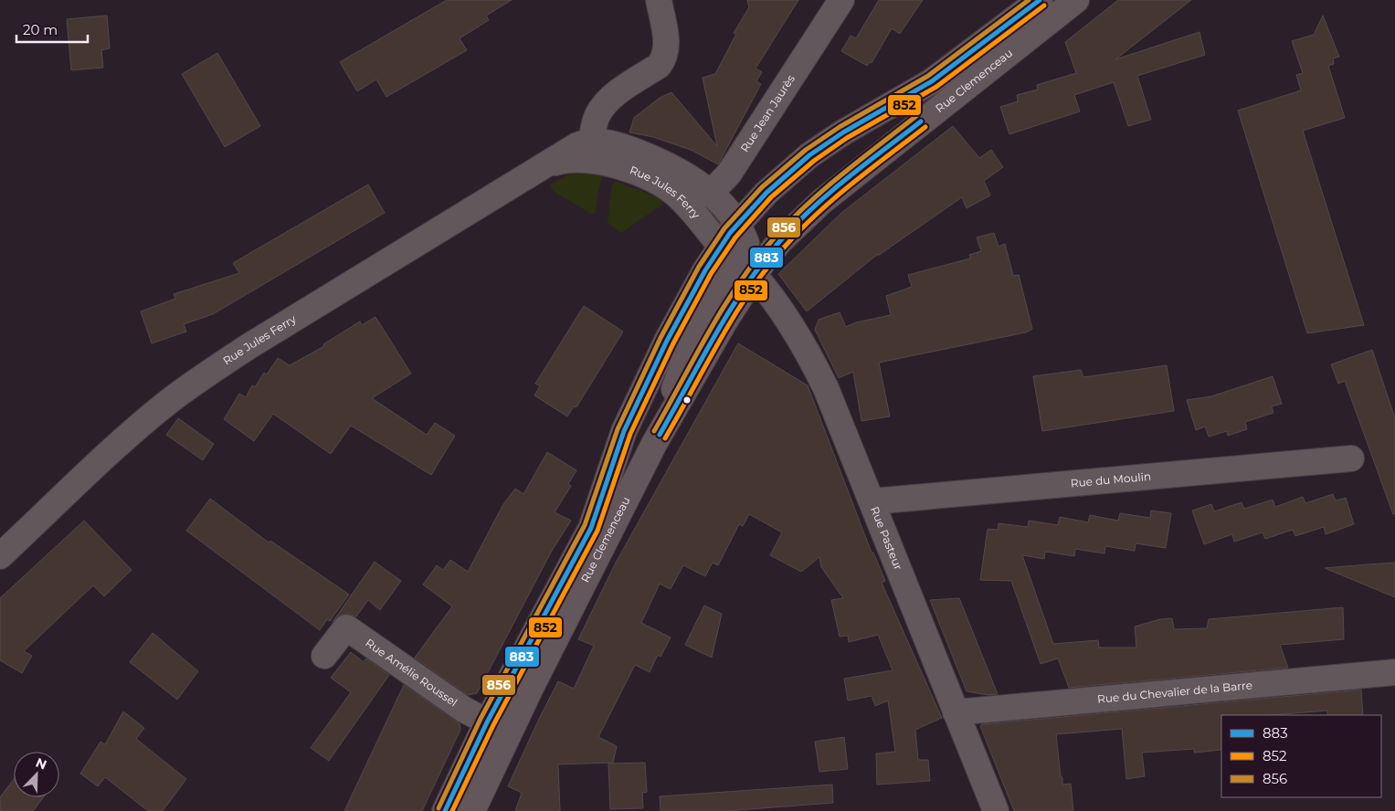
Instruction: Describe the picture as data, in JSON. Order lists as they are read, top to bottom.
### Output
{
  "streets": {
    "main road": ["Rue Clemenceau"],
    "street": [
      "Rue Jean Jaurès",
      "Rue Jules Ferry",
      "Rue du Moulin",
      "Rue Pasteur",
      "Rue Amélie Roussel",
      "Rue du Chevalier de la Barre"
    ]
  },
  "crossings": [
    ["Rue Clemenceau", "Rue Jules Ferry"],
    ["Rue Clemenceau", "Rue Pasteur"],
    ["Rue Clemenceau", "Rue Amélie Roussel"],
    ["Rue Jean Jaurès", "Rue Jules Ferry"],
    ["Rue Jules Ferry", "Rue Pasteur"],
    ["Rue du Moulin", "Rue Pasteur"],
    ["Rue Pasteur", "Rue du Chevalier de la Barre"]
  ],
  "lines": ["transit line 883", "transit line 856", "transit line 852"],
  "legend": ["883", "852", "856"],
  "scale_bar": "20 m",
  "north": "top right"
}
